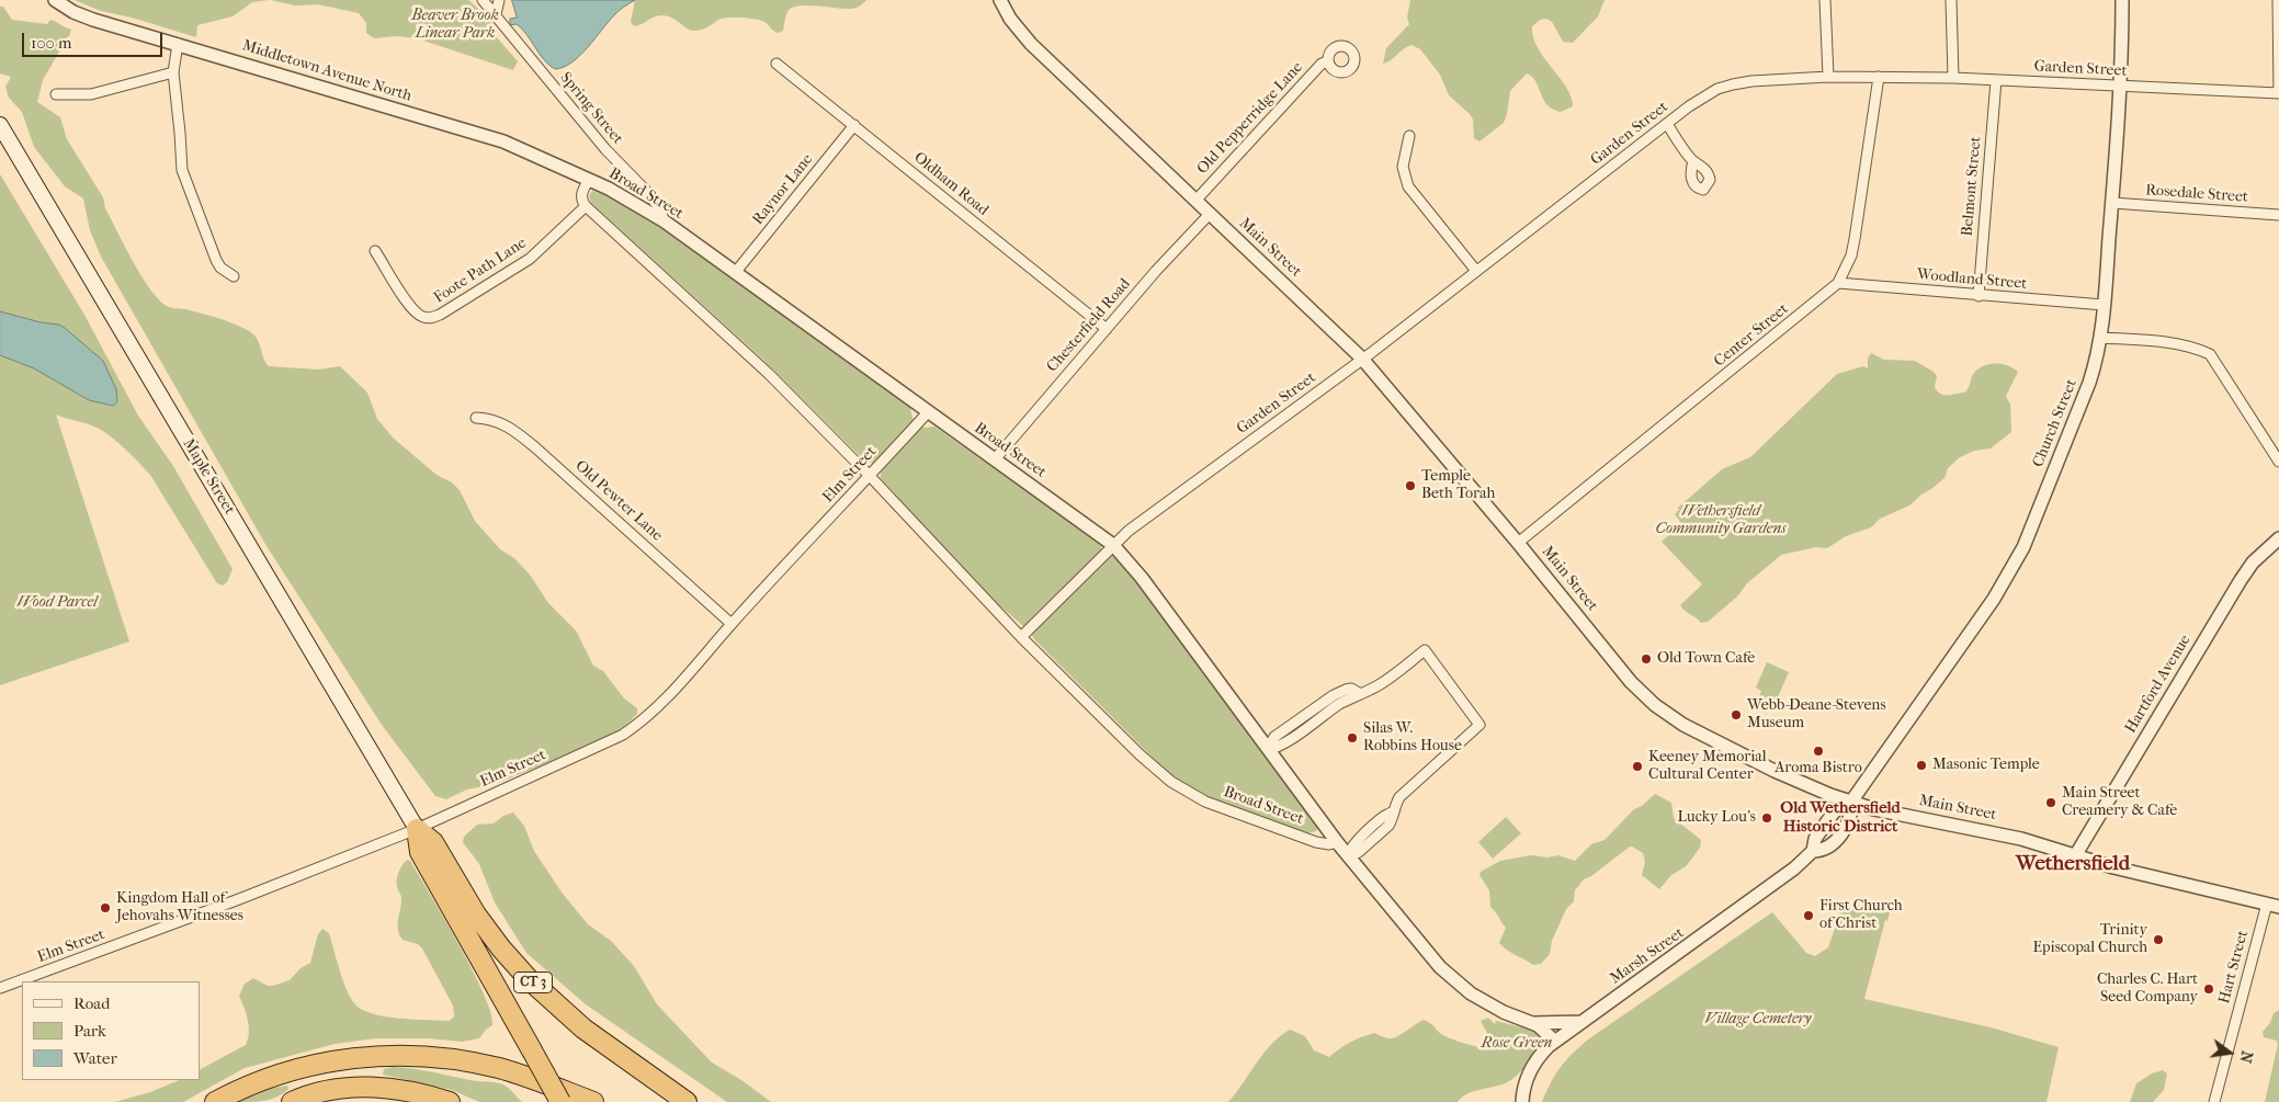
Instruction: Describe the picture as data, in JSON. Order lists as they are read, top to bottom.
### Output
{
  "streets": {
    "highway": ["CT 3"],
    "main road": ["Maple Street"],
    "street": [
      "Garden Street",
      "Middletown Avenue North",
      "Spring Street",
      "Old Pepperridge Lane",
      "Oldham Road",
      "Belmont Street",
      "Raynor Lane",
      "Broad Street",
      "Rosedale Street",
      "Main Street",
      "Foote Path Lane",
      "Woodland Street",
      "Chesterfield Road",
      "Center Street",
      "Church Street",
      "Elm Street",
      "Old Pewter Lane",
      "Hartford Avenue",
      "Marsh Street",
      "Hart Street"
    ]
  },
  "crossings": [
    ["Garden Street", "Belmont Street"],
    ["Garden Street", "Broad Street"],
    ["Garden Street", "Main Street"],
    ["Garden Street", "Center Street"],
    ["Garden Street", "Church Street"],
    ["Middletown Avenue North", "Broad Street"],
    ["Spring Street", "Broad Street"],
    ["Old Pepperridge Lane", "Main Street"],
    ["Oldham Road", "Raynor Lane"],
    ["Oldham Road", "Chesterfield Road"],
    ["Belmont Street", "Woodland Street"],
    ["Raynor Lane", "Broad Street"],
    ["Broad Street", "Foote Path Lane"],
    ["Broad Street", "Chesterfield Road"],
    ["Broad Street", "Elm Street"],
    ["Broad Street", "Marsh Street"],
    ["Rosedale Street", "Church Street"],
    ["Main Street", "Chesterfield Road"],
    ["Main Street", "Center Street"],
    ["Main Street", "Church Street"],
    ["Main Street", "Hartford Avenue"],
    ["Main Street", "Marsh Street"],
    ["Main Street", "Hart Street"],
    ["Woodland Street", "Center Street"],
    ["Woodland Street", "Church Street"],
    ["Church Street", "Marsh Street"],
    ["Elm Street", "Maple Street"],
    ["Elm Street", "Old Pewter Lane"],
    ["Elm Street", "CT 3"],
    ["Maple Street", "CT 3"]
  ],
  "districts": ["Old Wethersfield Historic District", "Wethersfield"],
  "parks": [
    "Beaver Brook Linear Park",
    "Wethersfield Community Gardens",
    "Wood Parcel",
    "Village Cemetery",
    "Rose Green"
  ],
  "places": [
    "Temple Beth Torah",
    "Old Town Cafe",
    "Webb-Deane-Stevens Museum",
    "Silas W. Robbins House",
    "Aroma Bistro",
    "Masonic Temple",
    "Keeney Memorial Cultural Center",
    "Main Street Creamery & Cafe",
    "Lucky Lou's",
    "Kingdom Hall of Jehovahs Witnesses",
    "First Church of Christ",
    "Trinity Episcopal Church",
    "Charles C. Hart Seed Company"
  ],
  "legend": ["Road", "Park", "Water"],
  "scale_bar": "100 m",
  "north": "right"
}
